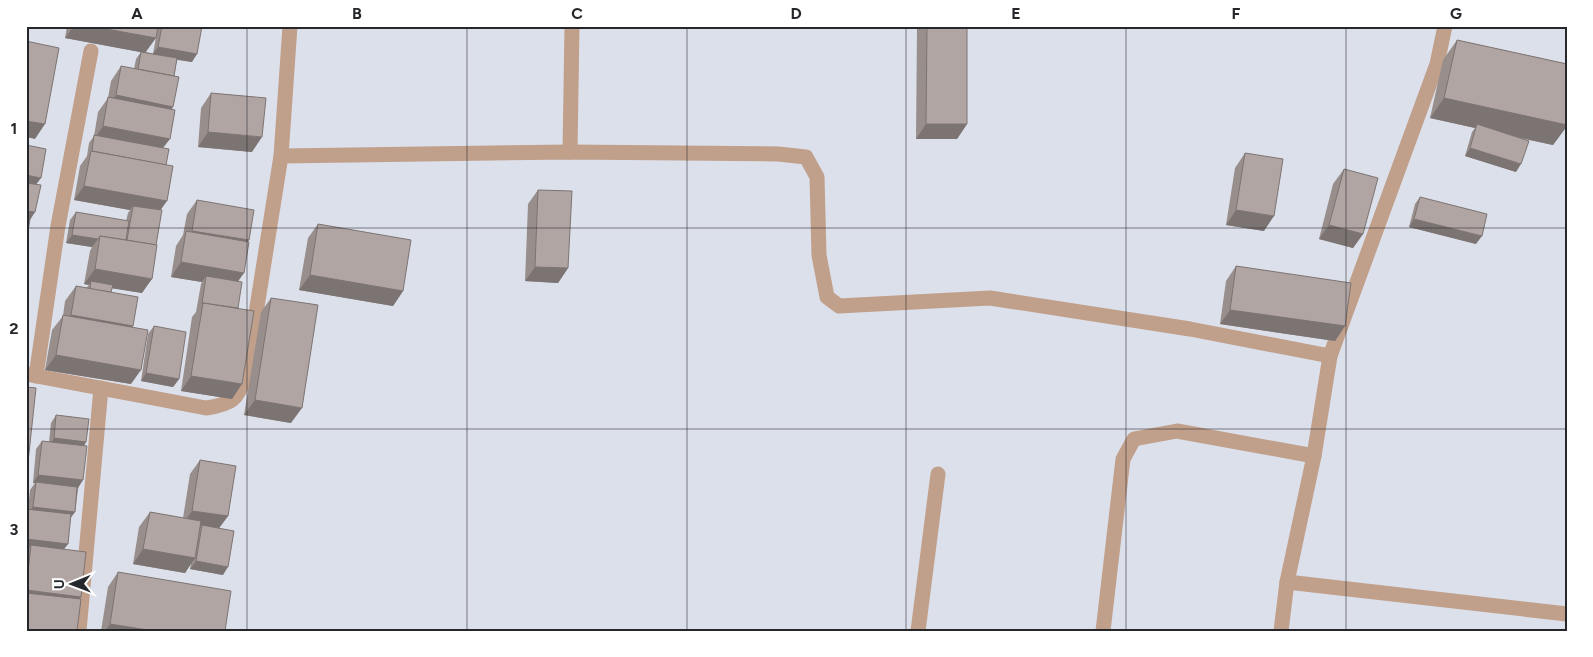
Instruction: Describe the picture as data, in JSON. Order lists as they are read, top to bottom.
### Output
{
  "north": "left",
  "grid": {
    "columns": [
      "A",
      "B",
      "C",
      "D",
      "E",
      "F",
      "G"
    ],
    "rows": ["1", "2", "3"]
  }
}
